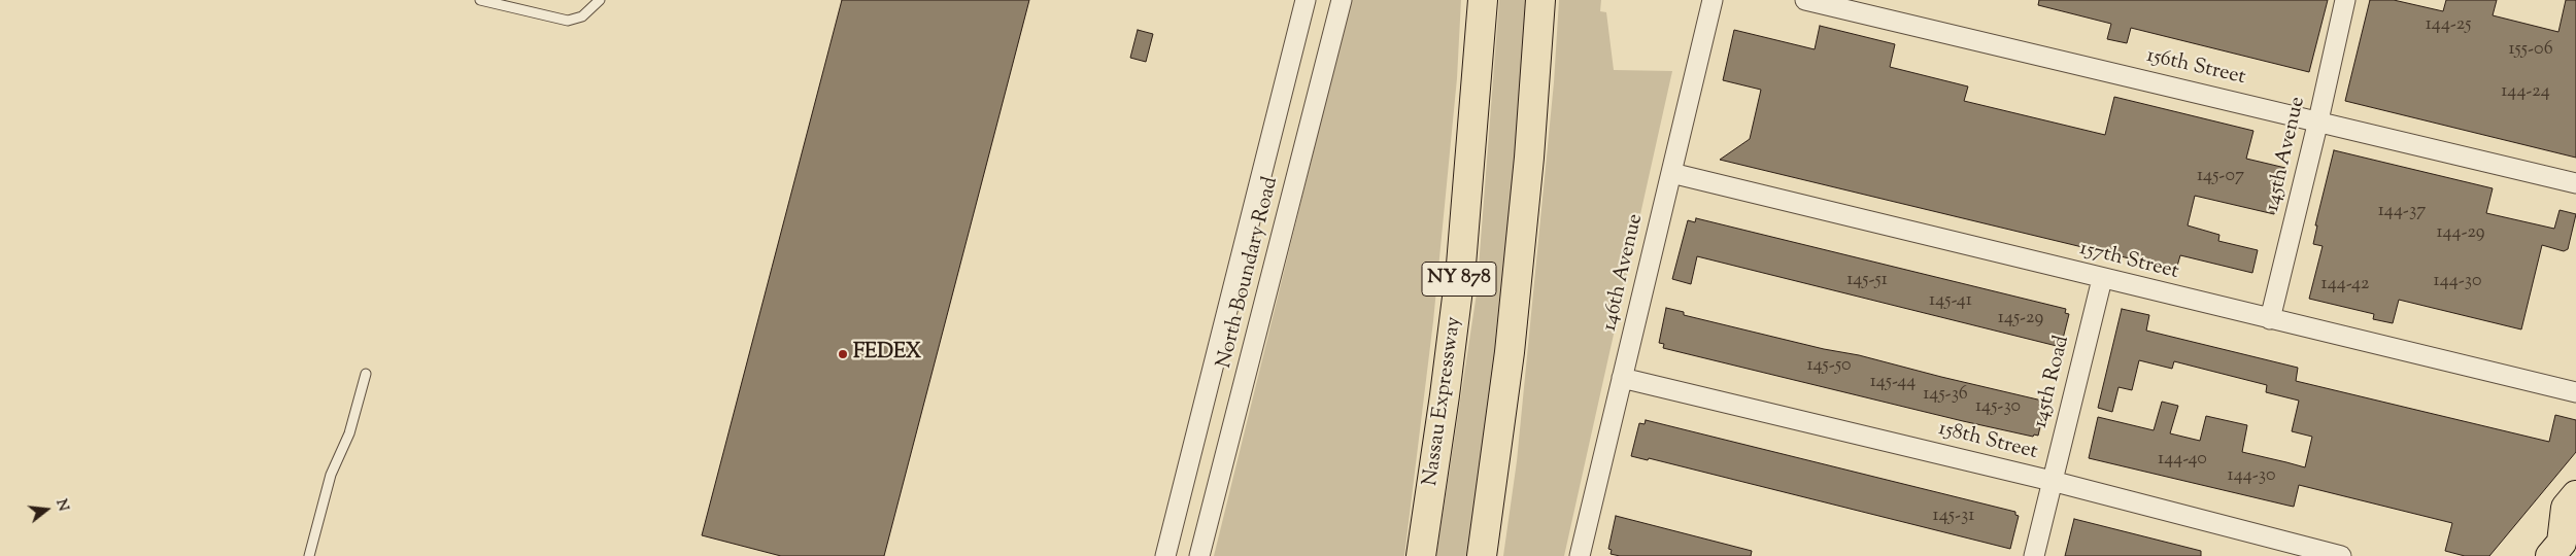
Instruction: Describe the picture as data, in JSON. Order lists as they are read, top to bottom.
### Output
{
  "streets": {
    "main road": ["NY 878", "Nassau Expressway"],
    "street": [
      "156th Street",
      "145th Avenue",
      "157th Street",
      "North Boundary Road",
      "146th Avenue",
      "145th Road",
      "158th Street"
    ]
  },
  "crossings": [
    ["156th Street", "145th Avenue"],
    ["145th Avenue", "157th Street"],
    ["157th Street", "146th Avenue"],
    ["157th Street", "145th Road"],
    ["146th Avenue", "158th Street"],
    ["145th Road", "158th Street"]
  ],
  "places": ["FEDEX"],
  "house_numbers": [
    "144-25",
    "155-06",
    "144-24",
    "145-07",
    "144-37",
    "144-29",
    "145-51",
    "144-30",
    "144-42",
    "145-41",
    "145-29",
    "145-50",
    "145-44",
    "145-36",
    "145-30",
    "144-40",
    "144-30",
    "145-31"
  ],
  "north": "right"
}
